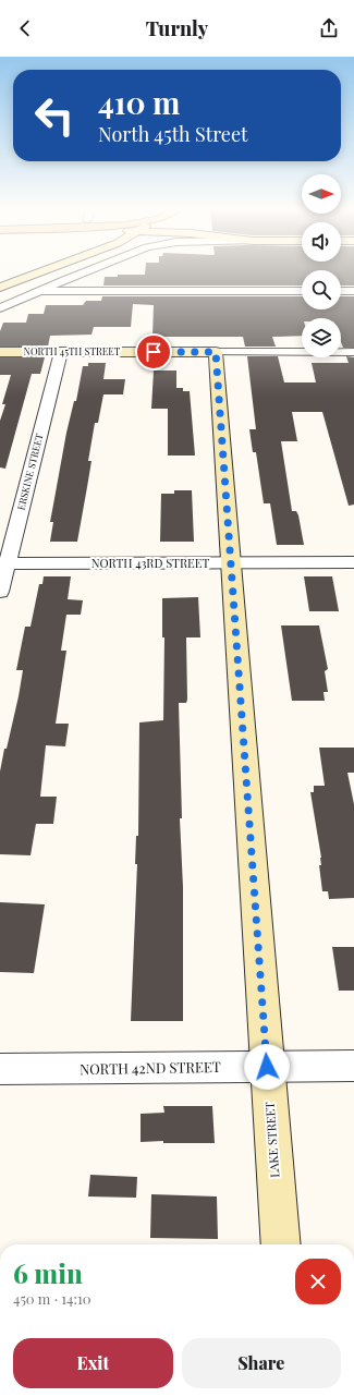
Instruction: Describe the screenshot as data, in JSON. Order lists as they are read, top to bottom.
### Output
{
  "streets": {
    "main road": ["NORTH 45TH STREET", "LAKE STREET"],
    "street": ["ERSKINE STREET", "NORTH 43RD STREET", "NORTH 42ND STREET"]
  },
  "crossings": [
    ["NORTH 45TH STREET", "ERSKINE STREET"],
    ["NORTH 45TH STREET", "LAKE STREET"],
    ["ERSKINE STREET", "NORTH 43RD STREET"],
    ["NORTH 43RD STREET", "LAKE STREET"],
    ["NORTH 42ND STREET", "LAKE STREET"]
  ],
  "north": "right",
  "page": {
    "header": "Turnly",
    "turn": ["410 m", "North 45th Street"],
    "heading": ["6 min", "450 m · 14:10"],
    "buttons": ["Exit", "Share"]
  }
}
